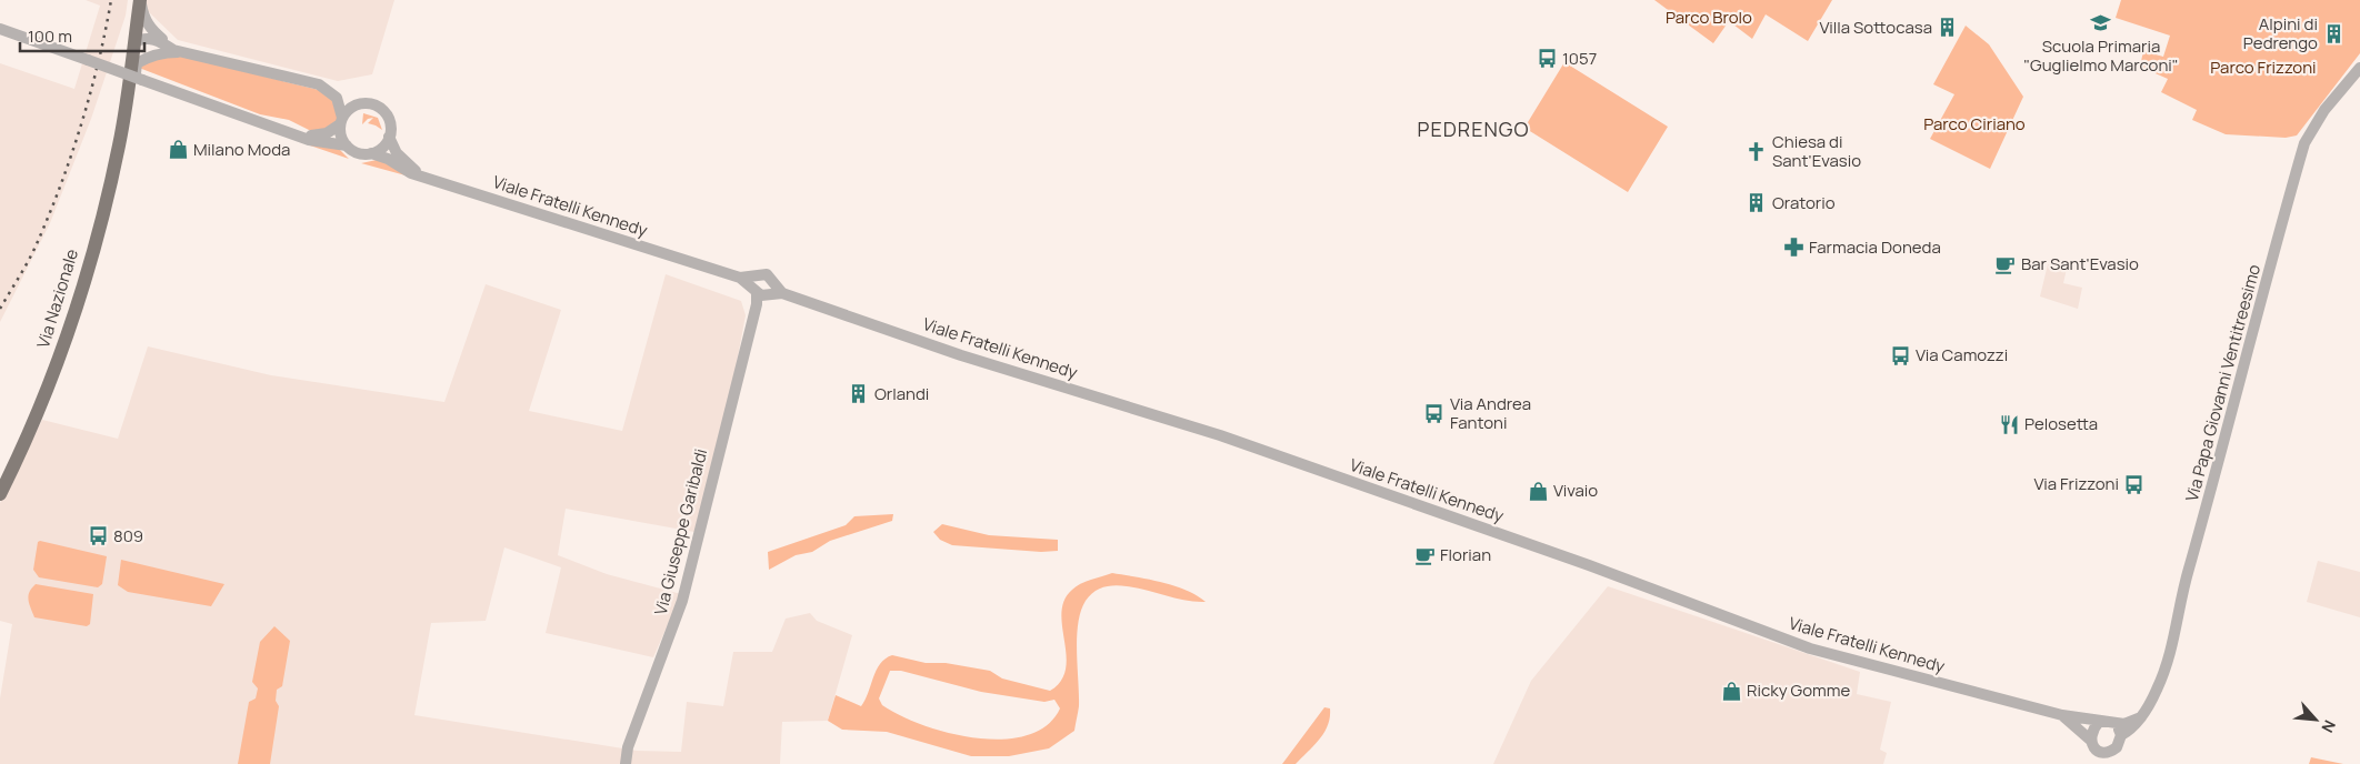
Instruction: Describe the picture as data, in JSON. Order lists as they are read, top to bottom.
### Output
{
  "streets": {
    "main road": ["Via Nazionale"],
    "street": ["Viale Fratelli Kennedy", "Via Papa Giovanni Ventitreesimo", "Via Giuseppe Garibaldi"]
  },
  "crossings": [
    ["Viale Fratelli Kennedy", "Via Papa Giovanni Ventitreesimo"],
    ["Viale Fratelli Kennedy", "Via Giuseppe Garibaldi"]
  ],
  "districts": ["PEDRENGO"],
  "parks": ["Parco Brolo", "Parco Frizzoni", "Parco Ciriano"],
  "places": {
    "school or university": ["Scuola Primaria \"Guglielmo Marconi\""],
    "building": [
      "Villa Sottocasa",
      "Alpini di Pedrengo",
      "Oratorio",
      "Orlandi"
    ],
    "bus stop": [
      "1057",
      "Via Camozzi",
      "Via Andrea Fantoni",
      "Via Frizzoni",
      "809"
    ],
    "shop": ["Milano Moda", "Vivaio", "Ricky Gomme"],
    "church": ["Chiesa di Sant'Evasio"],
    "pharmacy": ["Farmacia Doneda"],
    "cafe": ["Bar Sant'Evasio", "Florian"],
    "restaurant": ["Pelosetta"]
  },
  "scale_bar": "100 m",
  "north": "bottom right"
}
